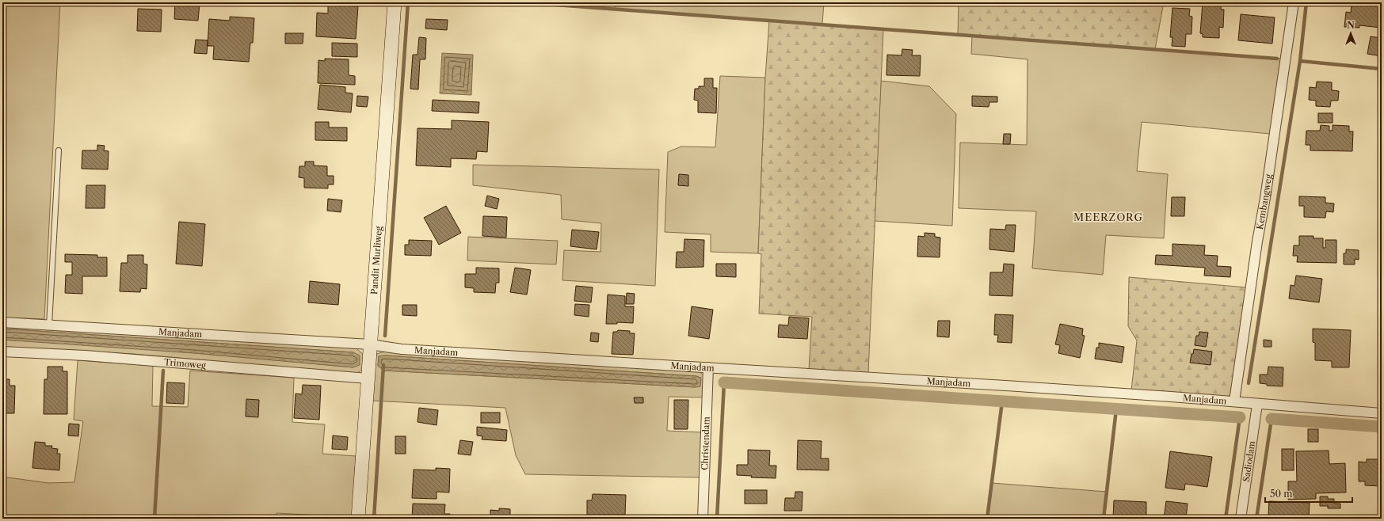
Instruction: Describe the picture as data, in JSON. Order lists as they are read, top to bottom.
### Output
{
  "streets": {
    "street": [
      "Kembangweg",
      "Pandit Murliweg",
      "Manjadam",
      "Trimoweg",
      "Christendam",
      "Sadiodam"
    ]
  },
  "crossings": [
    ["Kembangweg", "Manjadam"],
    ["Pandit Murliweg", "Manjadam"],
    ["Pandit Murliweg", "Trimoweg"],
    ["Manjadam", "Christendam"],
    ["Manjadam", "Sadiodam"]
  ],
  "districts": ["MEERZORG"],
  "scale_bar": "50 m",
  "north": "top"
}
